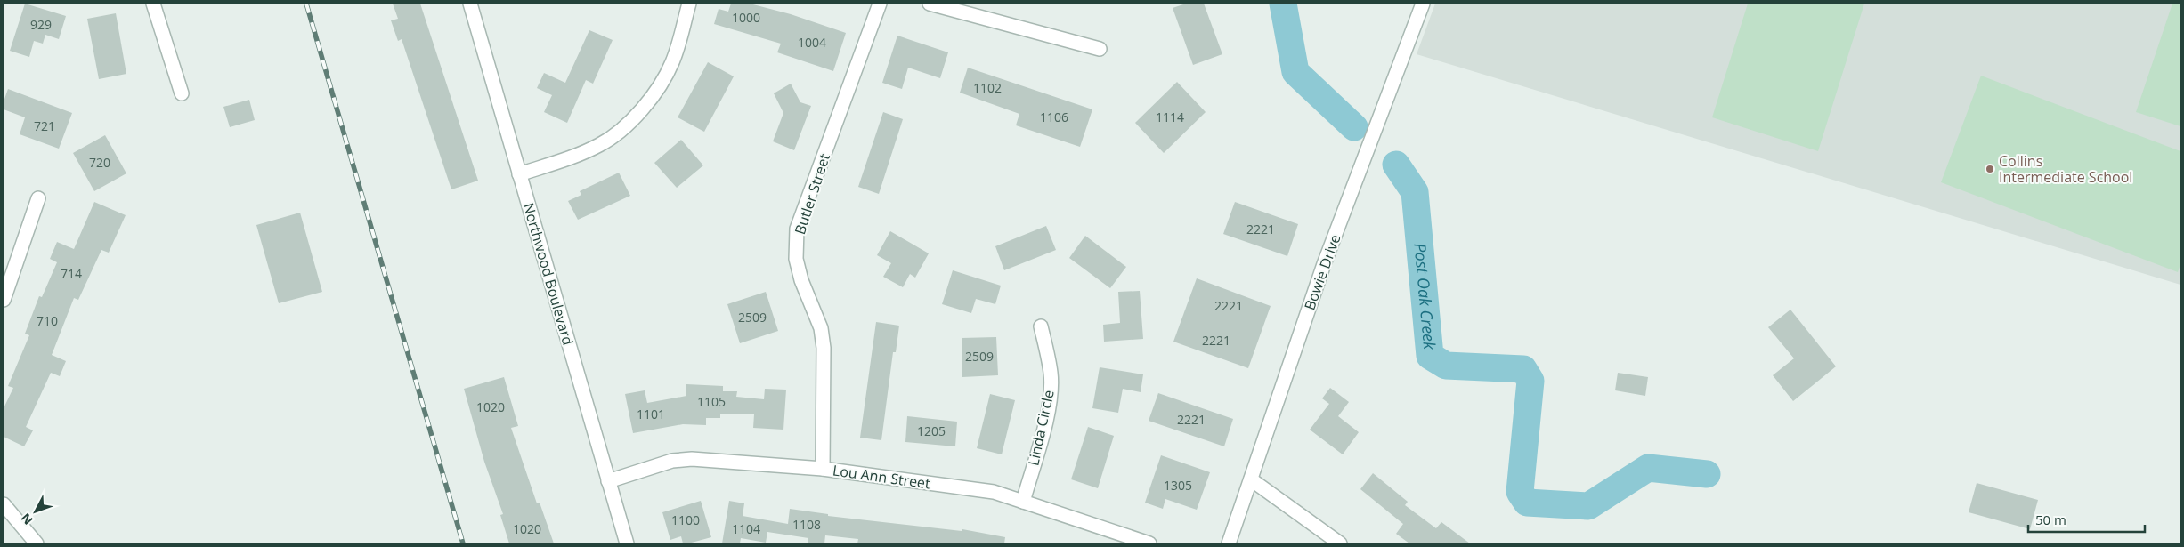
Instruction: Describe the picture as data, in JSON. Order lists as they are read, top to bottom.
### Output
{
  "streets": {
    "street": [
      "Butler Street",
      "Bowie Drive",
      "Northwood Boulevard",
      "Linda Circle",
      "Lou Ann Street"
    ]
  },
  "crossings": [
    ["Butler Street", "Lou Ann Street"],
    ["Northwood Boulevard", "Lou Ann Street"],
    ["Linda Circle", "Lou Ann Street"]
  ],
  "water": ["Post Oak Creek"],
  "places": ["Collins Intermediate School"],
  "house_numbers": [
    "1000",
    "929",
    "1004",
    "1102",
    "1106",
    "1114",
    "721",
    "720",
    "2221",
    "714",
    "2221",
    "2509",
    "710",
    "2221",
    "2509",
    "1105",
    "1020",
    "1101",
    "2221",
    "1205",
    "1305",
    "1100",
    "1108",
    "1020",
    "1104"
  ],
  "scale_bar": "50 m",
  "north": "bottom left"
}
